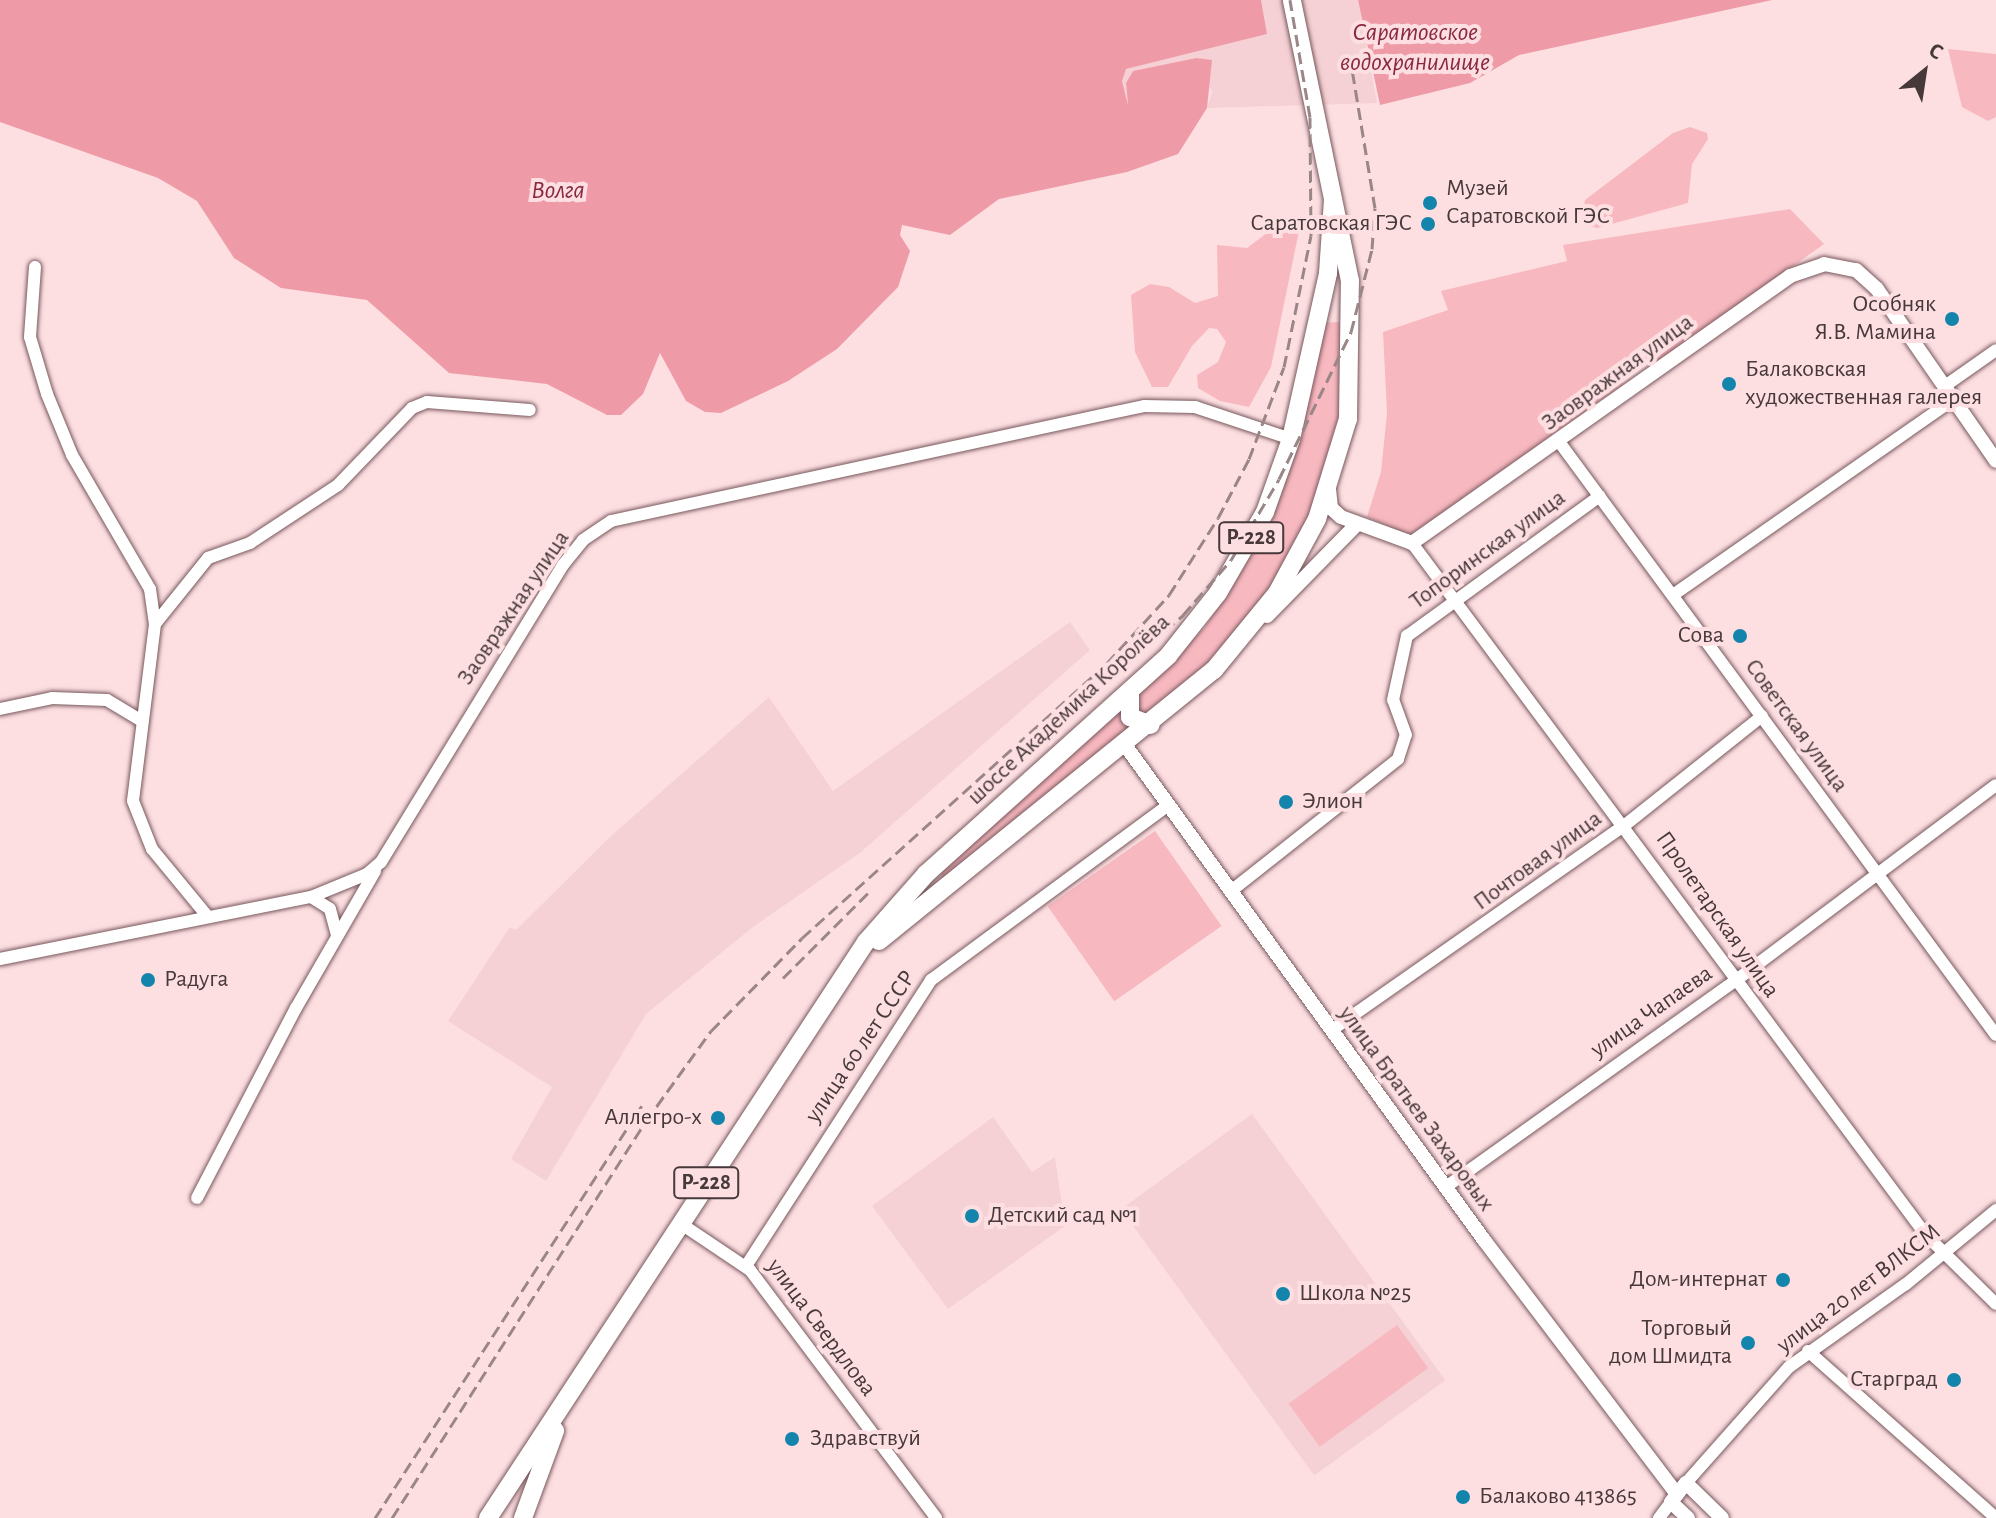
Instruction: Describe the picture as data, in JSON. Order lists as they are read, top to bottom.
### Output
{
  "streets": {
    "highway": ["Р-228", "шоссе Академика Королёва"],
    "main road": ["Заовражная улица", "улица Братьев Захаровых"],
    "street": [
      "Топоринская улица",
      "Советская улица",
      "Почтовая улица",
      "Пролетарская улица",
      "улица Чапаева",
      "улица 60 лет СССР",
      "улица 20 лет ВЛКСМ",
      "улица Свердлова"
    ]
  },
  "crossings": [
    ["Заовражная улица", "шоссе Академика Королёва"],
    ["Заовражная улица", "Советская улица"],
    ["Заовражная улица", "Пролетарская улица"],
    ["Р-228", "шоссе Академика Королёва"],
    ["Топоринская улица", "Советская улица"],
    ["Топоринская улица", "Пролетарская улица"],
    ["Топоринская улица", "улица Братьев Захаровых"],
    ["шоссе Академика Королёва", "улица Братьев Захаровых"],
    ["шоссе Академика Королёва", "улица Свердлова"],
    ["Советская улица", "Почтовая улица"],
    ["Советская улица", "улица Чапаева"],
    ["Почтовая улица", "Пролетарская улица"],
    ["Почтовая улица", "улица Братьев Захаровых"],
    ["Пролетарская улица", "улица Чапаева"],
    ["Пролетарская улица", "улица 20 лет ВЛКСМ"],
    ["улица Чапаева", "улица Братьев Захаровых"],
    ["улица 60 лет СССР", "улица Братьев Захаровых"],
    ["улица 60 лет СССР", "улица Свердлова"],
    ["улица Братьев Захаровых", "улица 20 лет ВЛКСМ"]
  ],
  "water": ["Саратовское водохранилище", "Волга"],
  "places": [
    "Музей Саратовской ГЭС",
    "Саратовская ГЭС",
    "Особняк Я.В. Мамина",
    "Балаковская художественная галерея",
    "Сова",
    "Элион",
    "Радуга",
    "Аллегро-х",
    "Детский сад №1",
    "Дом-интернат",
    "Школа №25",
    "Торговый дом Шмидта",
    "Старград",
    "Здравствуй",
    "Балаково 413865"
  ],
  "north": "top right"
}
